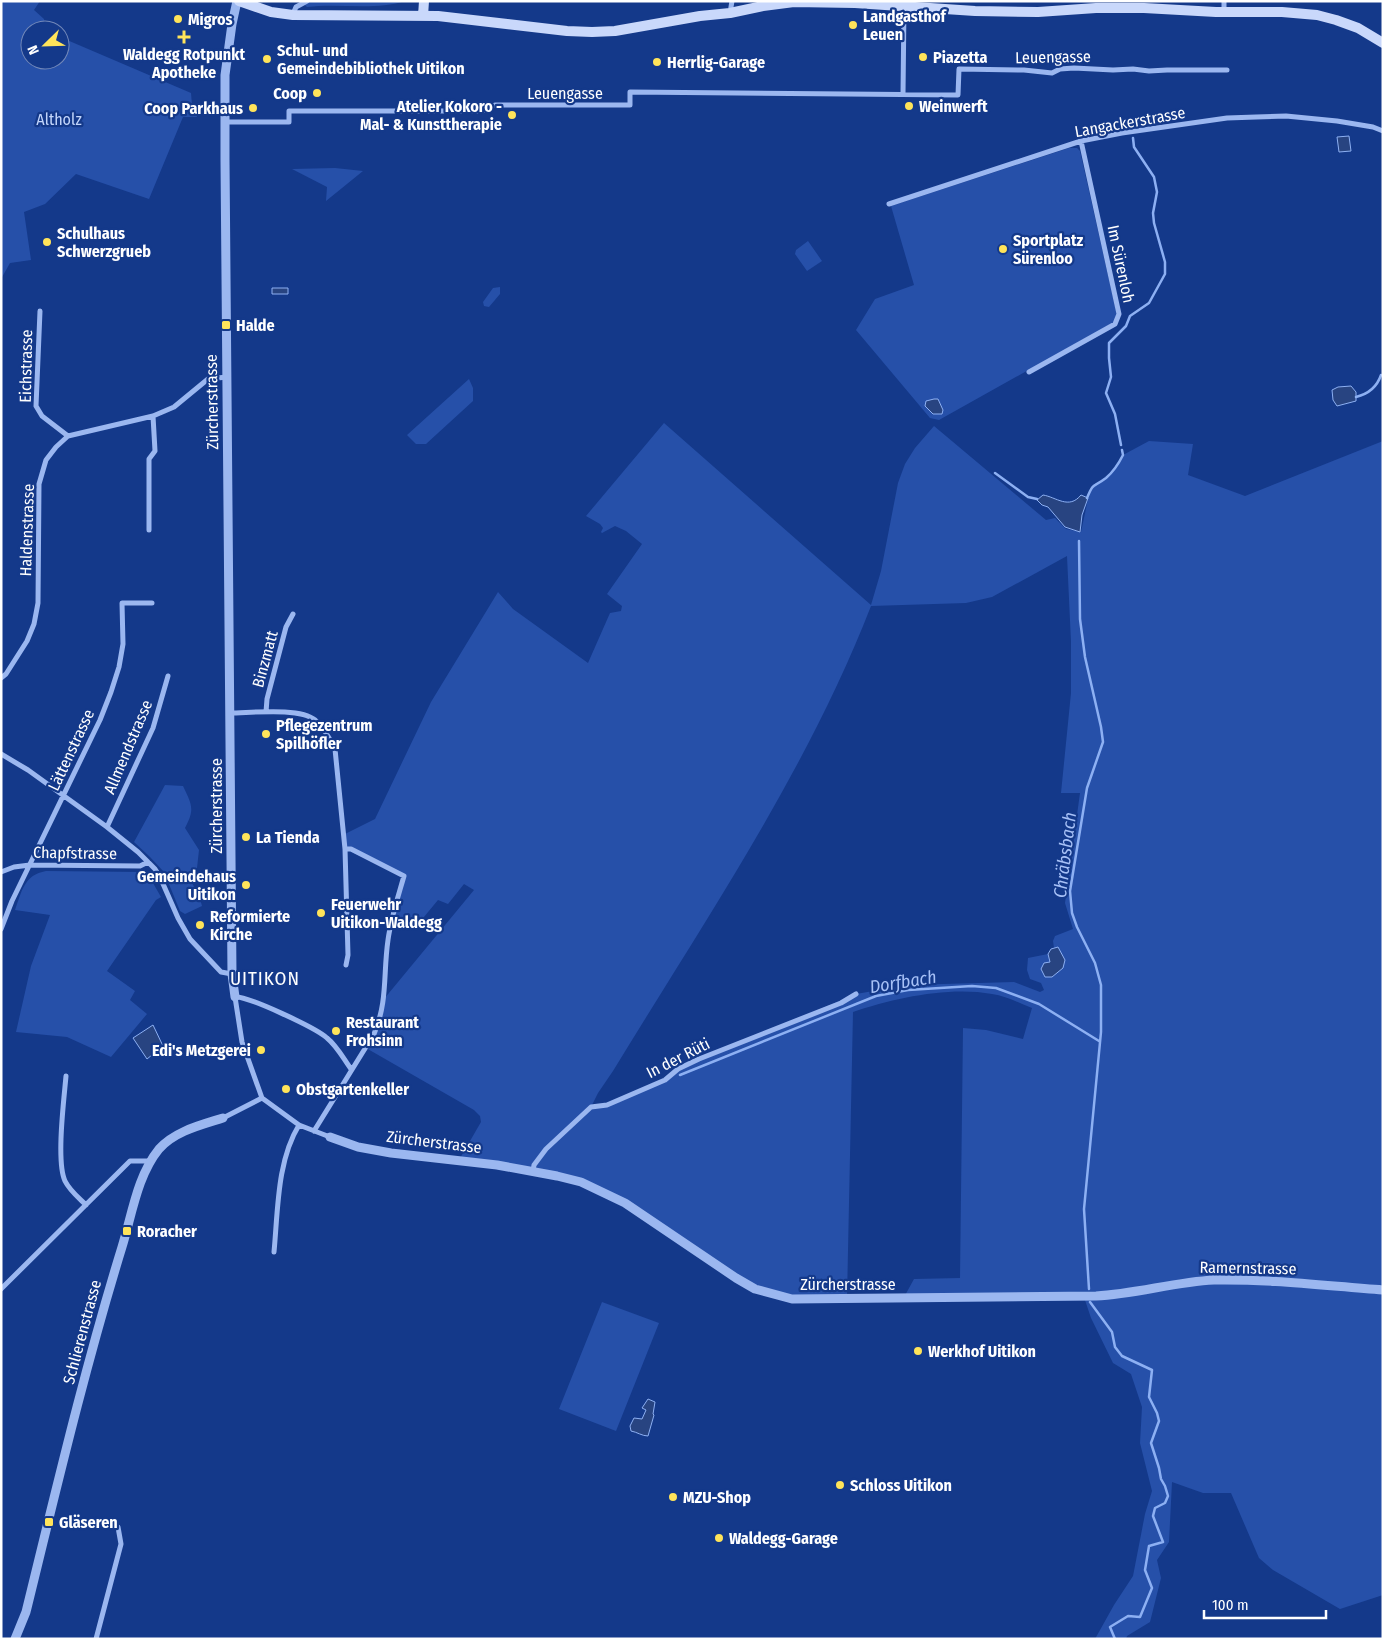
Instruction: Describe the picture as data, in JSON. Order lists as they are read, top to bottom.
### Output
{
  "streets": {
    "street": [
      "Leuengasse",
      "Langackerstrasse",
      "Im Sürenloh",
      "Eichstrasse",
      "Zürcherstrasse",
      "Haldenstrasse",
      "Binzmatt",
      "Allmendstrasse",
      "Lättenstrasse",
      "Chapfstrasse",
      "In der Rüti",
      "Ramernstrasse",
      "Schlierenstrasse"
    ]
  },
  "crossings": [
    ["Leuengasse", "Zürcherstrasse"],
    ["Langackerstrasse", "Im Sürenloh"],
    ["Eichstrasse", "Haldenstrasse"],
    ["Zürcherstrasse", "In der Rüti"],
    ["Zürcherstrasse", "Ramernstrasse"],
    ["Zürcherstrasse", "Schlierenstrasse"],
    ["Lättenstrasse", "Chapfstrasse"]
  ],
  "districts": ["UITIKON"],
  "water": ["Chräbsbach", "Dorfbach"],
  "parks": ["Altholz"],
  "places": {
    "other": [
      "Migros",
      "Landgasthof Leuen",
      "Piazetta",
      "Schul- und Gemeindebibliothek Uitikon",
      "Herrlig-Garage",
      "Coop",
      "Weinwerft",
      "Coop Parkhaus",
      "Atelier Kokoro - Mal- & Kunsttherapie",
      "Schulhaus Schwerzgrueb",
      "Sportplatz Sürenloo",
      "Pflegezentrum Spilhöfler",
      "La Tienda",
      "Gemeindehaus Uitikon",
      "Feuerwehr Uitikon-Waldegg",
      "Reformierte Kirche",
      "Restaurant Frohsinn",
      "Edi's Metzgerei",
      "Obstgartenkeller",
      "Werkhof Uitikon",
      "Schloss Uitikon",
      "MZU-Shop",
      "Waldegg-Garage"
    ],
    "health": ["Waldegg Rotpunkt Apotheke"],
    "transit": ["Halde", "Roracher", "Gläseren"]
  },
  "scale_bar": "100 m",
  "north": "bottom left"
}
